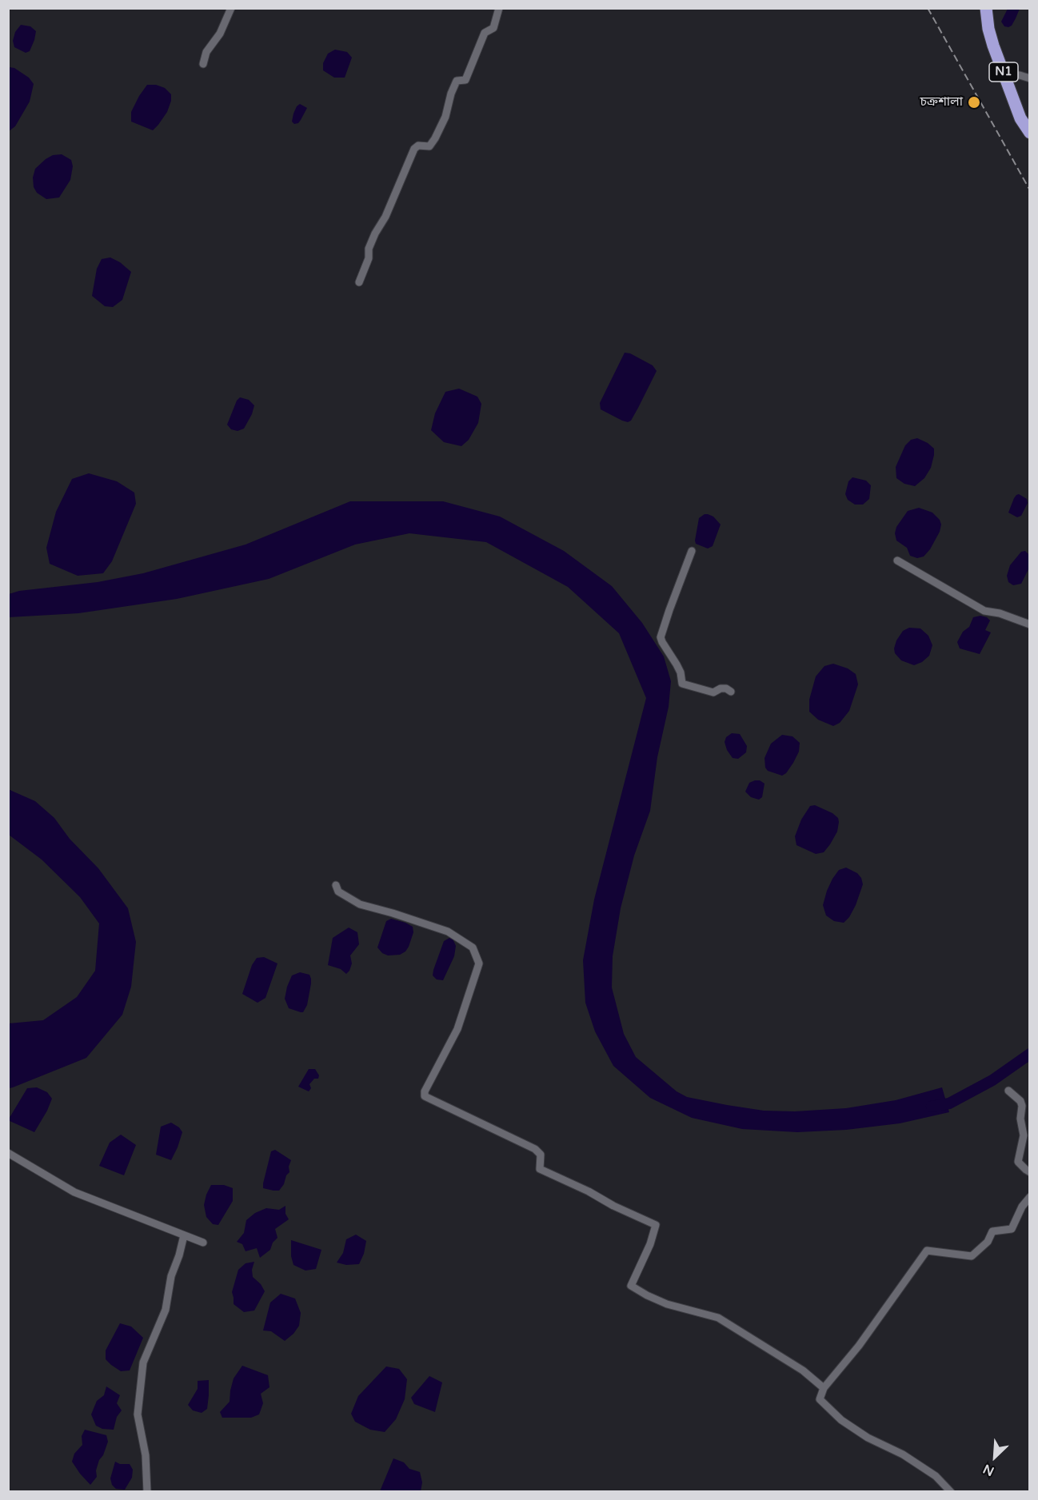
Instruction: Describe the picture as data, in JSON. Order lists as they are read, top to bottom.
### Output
{
  "streets": {
    "highway": ["N1"]
  },
  "places": ["চক্রশালা"],
  "north": "bottom left"
}
